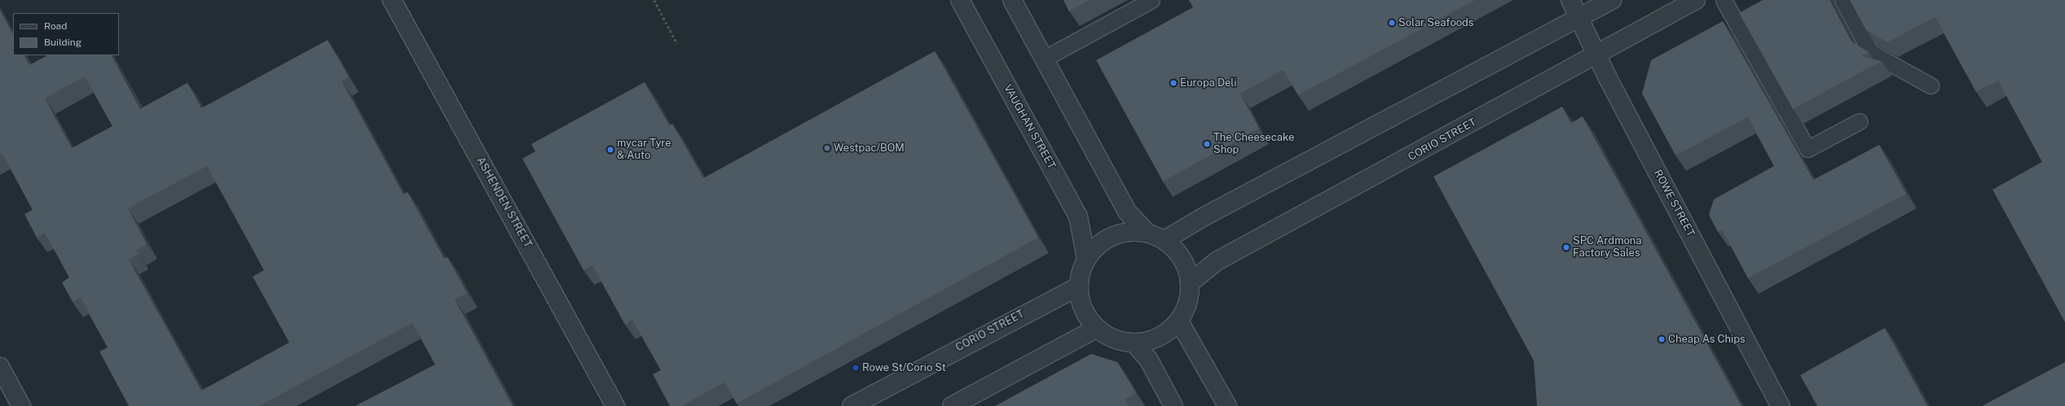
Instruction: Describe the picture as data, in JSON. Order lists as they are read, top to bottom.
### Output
{
  "streets": {
    "street": [
      "VAUGHAN STREET",
      "CORIO STREET",
      "ASHENDEN STREET",
      "ROWE STREET"
    ]
  },
  "crossings": [
    ["VAUGHAN STREET", "CORIO STREET"],
    ["CORIO STREET", "ROWE STREET"]
  ],
  "places": [
    "Solar Seafoods",
    "Europa Deli",
    "The Cheesecake Shop",
    "Westpac/BOM",
    "mycar Tyre & Auto",
    "SPC Ardmona Factory Sales",
    "Cheap As Chips",
    "Rowe St/Corio St"
  ],
  "legend": ["Road", "Building"]
}
